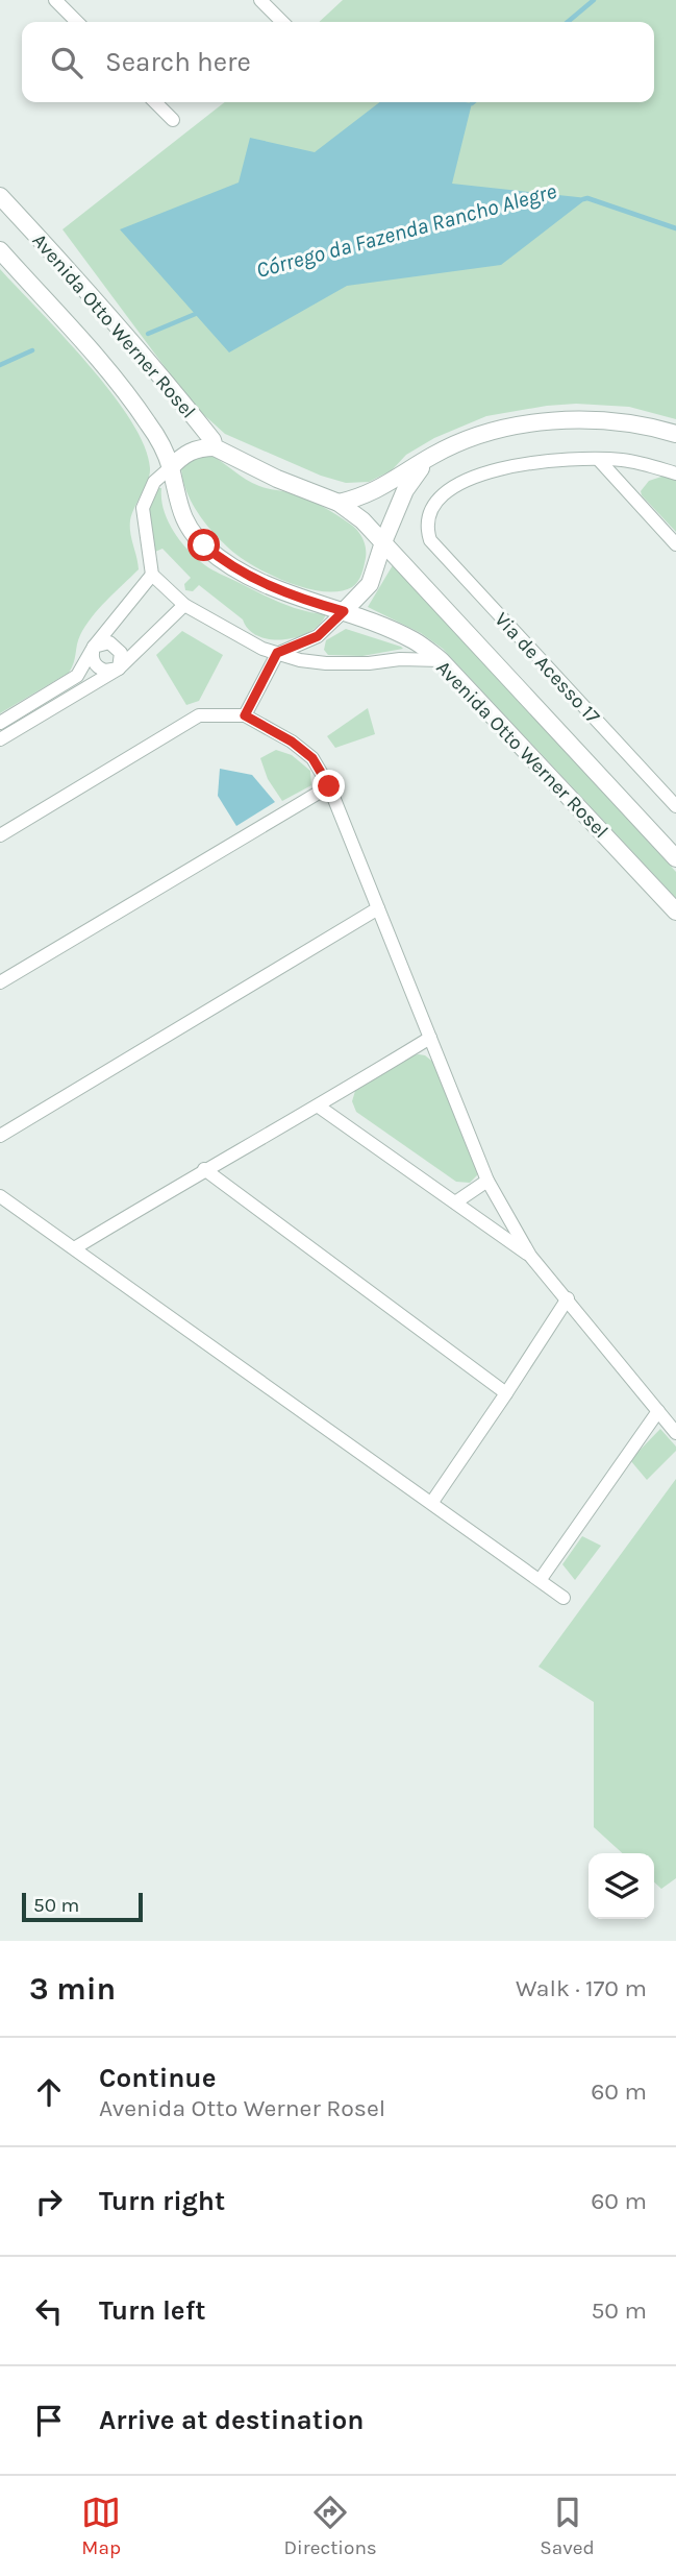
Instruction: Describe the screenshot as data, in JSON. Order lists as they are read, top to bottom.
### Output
{
  "streets": {
    "street": ["Avenida Otto Werner Rosel", "Via de Acesso 17"]
  },
  "water": ["Córrego da Fazenda Rancho Alegre"],
  "scale_bar": "50 m",
  "page": {
    "search": "Search here",
    "scale": "50 m",
    "heading": ["3 min", "Walk · 170 m"],
    "list": [
      ["Continue", "Avenida Otto Werner Rosel", "60 m"],
      ["Turn right", "60 m"],
      ["Turn left", "50 m"],
      "Arrive at destination"
    ],
    "nav": ["Map", "Directions", "Saved"]
  }
}
